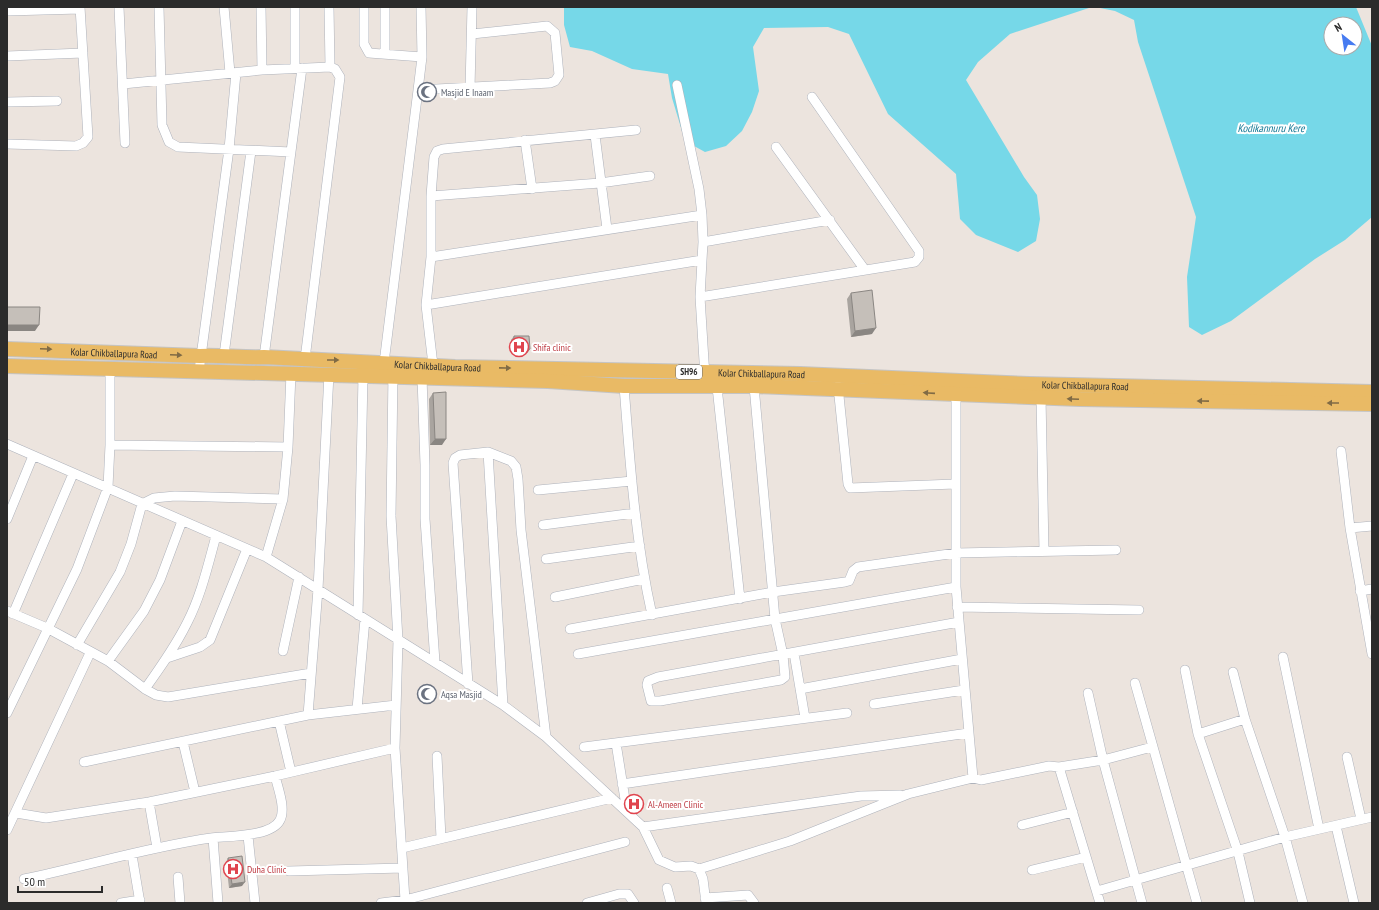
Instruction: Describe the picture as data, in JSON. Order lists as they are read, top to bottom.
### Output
{
  "streets": {
    "main road": ["Kolar Chikballapura Road", "SH96"]
  },
  "water": ["Kodikannuru Kere"],
  "places": {
    "mosque": ["Masjid E Inaam", "Aqsa Masjid"],
    "hospital": ["Shifa clinic", "Al-Ameen Clinic", "Duha Clinic"]
  },
  "scale_bar": "50 m",
  "north": "top left"
}
